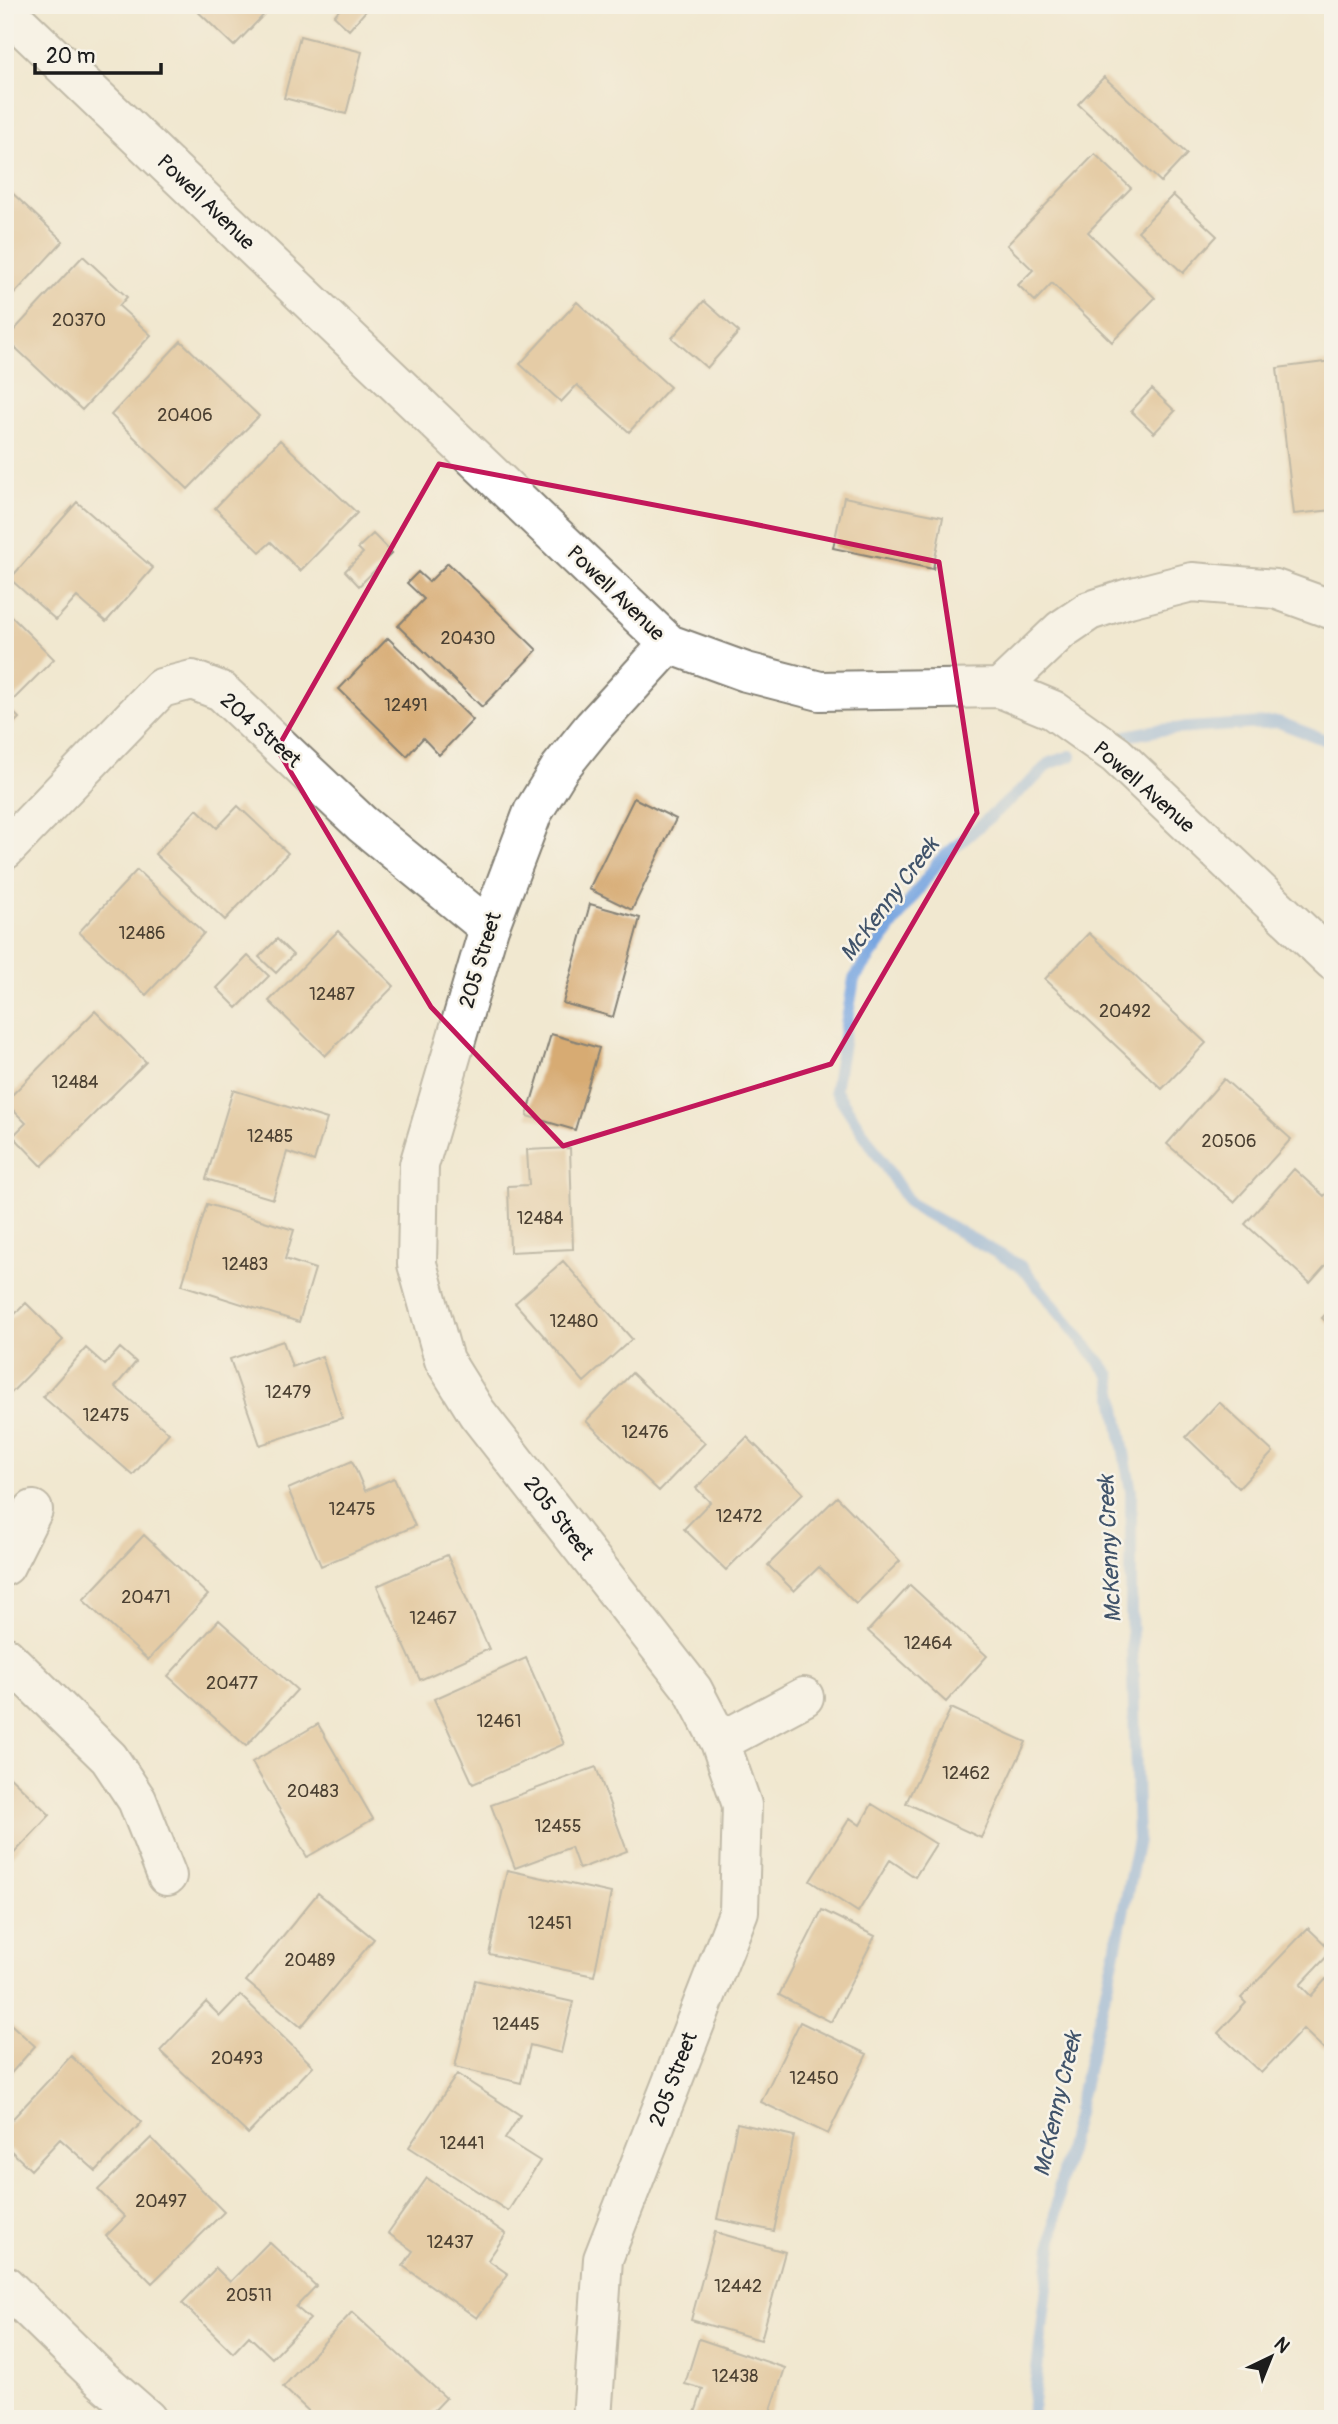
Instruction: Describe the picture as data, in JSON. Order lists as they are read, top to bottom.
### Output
{
  "streets": {
    "street": ["Powell Avenue", "204 Street", "205 Street"]
  },
  "crossings": [
    ["Powell Avenue", "205 Street"],
    ["204 Street", "205 Street"]
  ],
  "water": ["McKenny Creek"],
  "house_numbers": [
    "20370",
    "20406",
    "20430",
    "12491",
    "12486",
    "12487",
    "20492",
    "12484",
    "12485",
    "20506",
    "12484",
    "12483",
    "12480",
    "12479",
    "12475",
    "12476",
    "12475",
    "12472",
    "20471",
    "12467",
    "12464",
    "20477",
    "12461",
    "12462",
    "20483",
    "12455",
    "12451",
    "20489",
    "12445",
    "20493",
    "12450",
    "12441",
    "20497",
    "12437",
    "12442",
    "20511",
    "12438"
  ],
  "scale_bar": "20 m",
  "north": "top right"
}
